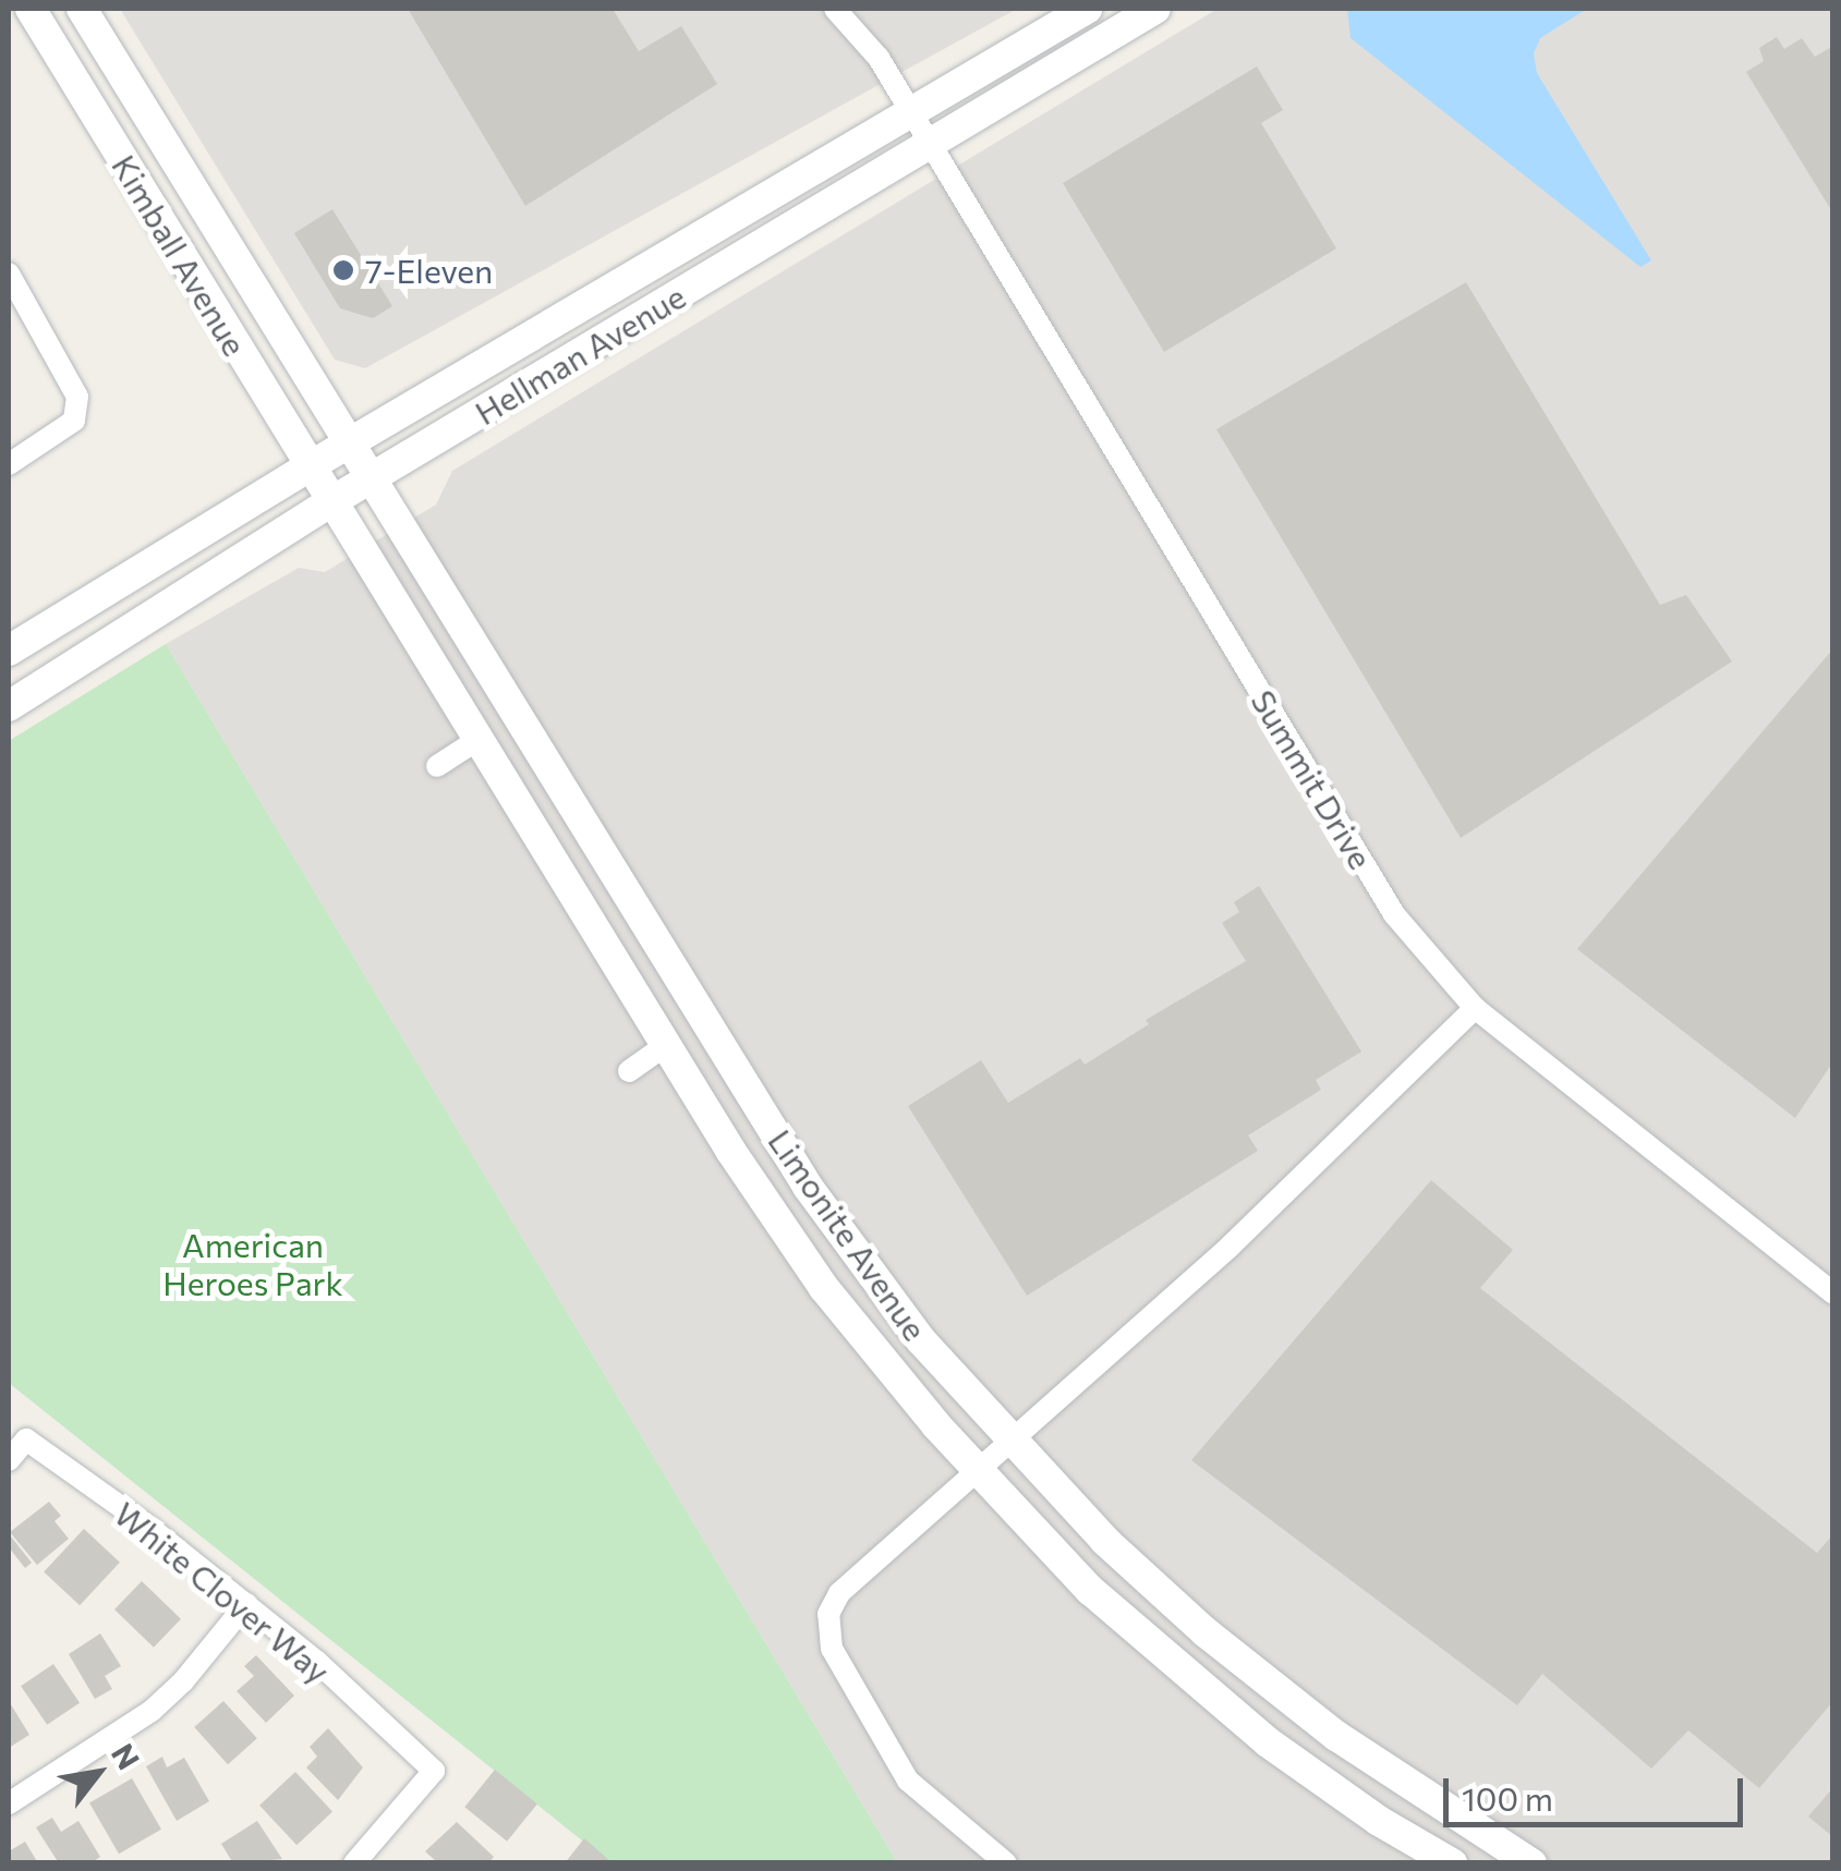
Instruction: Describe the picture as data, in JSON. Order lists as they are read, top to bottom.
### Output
{
  "streets": {
    "main road": ["Kimball Avenue", "Hellman Avenue", "Limonite Avenue"],
    "street": ["Summit Drive", "White Clover Way"]
  },
  "crossings": [
    ["Kimball Avenue", "Hellman Avenue"],
    ["Kimball Avenue", "Limonite Avenue"],
    ["Hellman Avenue", "Summit Drive"],
    ["Hellman Avenue", "Limonite Avenue"]
  ],
  "parks": ["American Heroes Park"],
  "places": ["7-Eleven"],
  "scale_bar": "100 m",
  "north": "top right"
}
